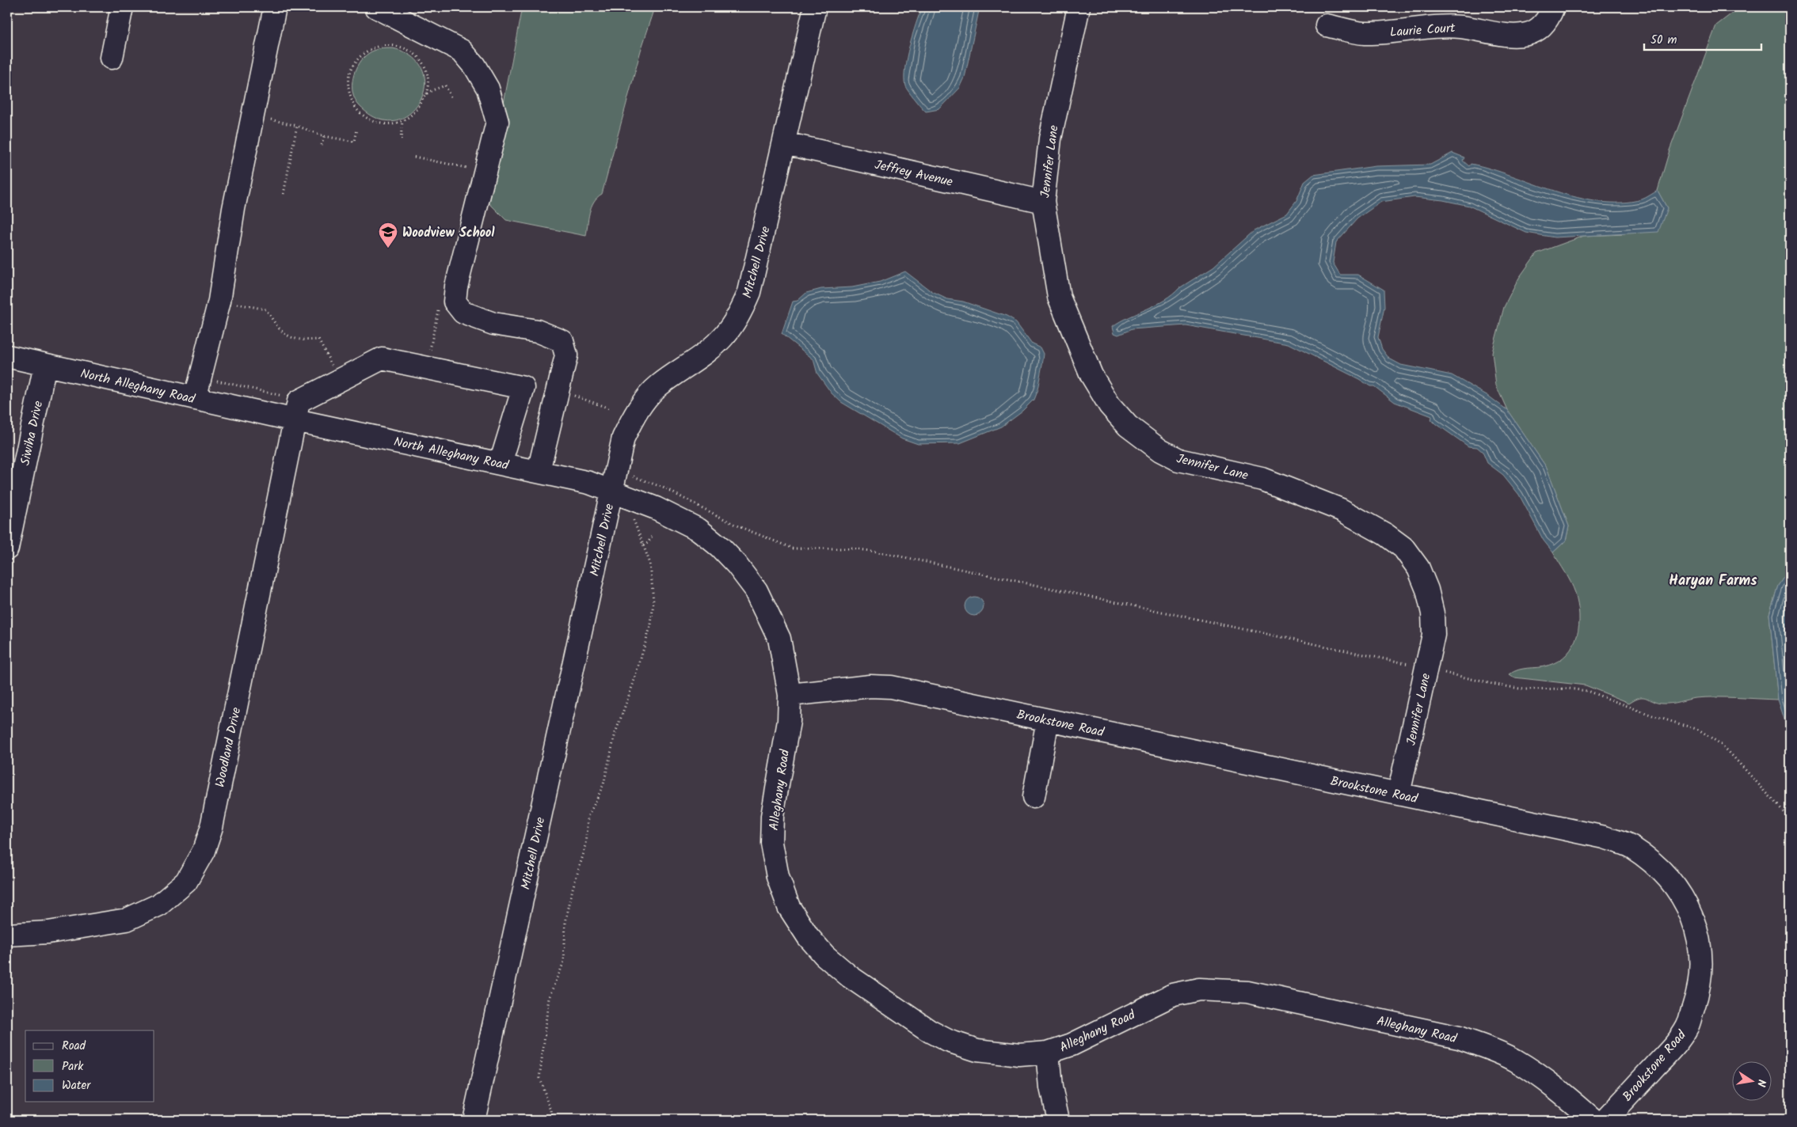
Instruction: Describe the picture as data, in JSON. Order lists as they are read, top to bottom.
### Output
{
  "streets": {
    "street": [
      "Laurie Court",
      "Jennifer Lane",
      "Jeffrey Avenue",
      "Mitchell Drive",
      "North Alleghany Road",
      "Siwiha Drive",
      "Brookstone Road",
      "Woodland Drive",
      "Alleghany Road"
    ]
  },
  "crossings": [
    ["Jennifer Lane", "Jeffrey Avenue"],
    ["Jennifer Lane", "Brookstone Road"],
    ["Jeffrey Avenue", "Mitchell Drive"],
    ["Mitchell Drive", "North Alleghany Road"],
    ["North Alleghany Road", "Siwiha Drive"],
    ["North Alleghany Road", "Brookstone Road"],
    ["North Alleghany Road", "Woodland Drive"],
    ["North Alleghany Road", "Alleghany Road"],
    ["Brookstone Road", "Alleghany Road"]
  ],
  "districts": ["Haryan Farms"],
  "places": {
    "school or university": ["Woodview School"]
  },
  "legend": ["Road", "Park", "Water"],
  "scale_bar": "50 m",
  "north": "right"
}
